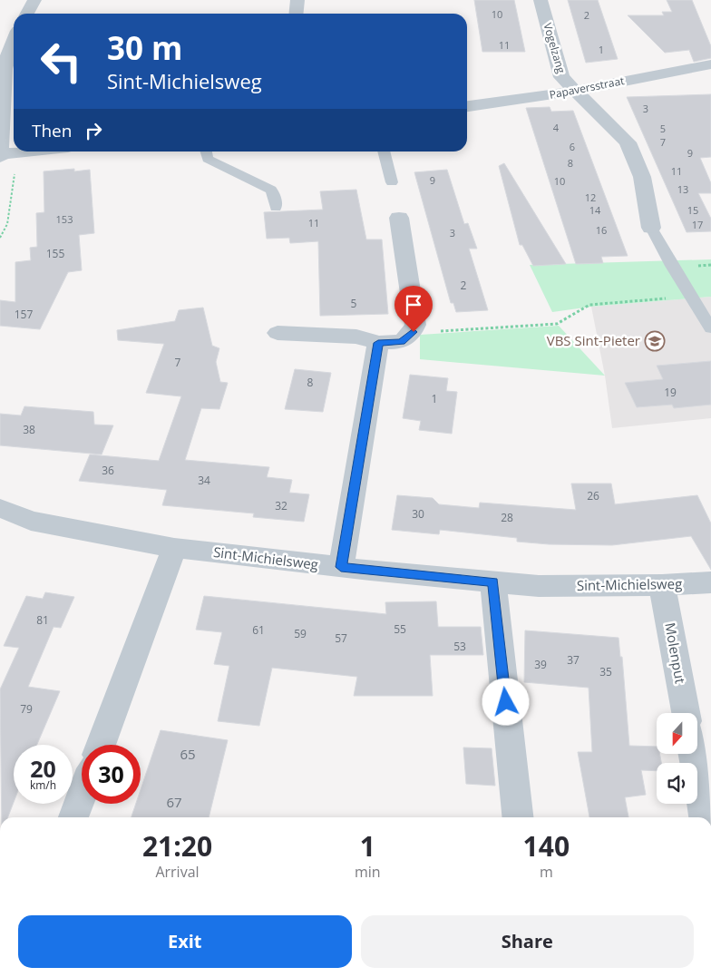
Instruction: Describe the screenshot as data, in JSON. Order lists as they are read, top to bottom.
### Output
{
  "streets": {
    "street": [
      "Vogelzang",
      "Papaversstraat",
      "Sint-Michielsweg",
      "Molenput"
    ]
  },
  "crossings": [
    ["Vogelzang", "Papaversstraat"],
    ["Sint-Michielsweg", "Molenput"]
  ],
  "places": {
    "school or university": ["VBS Sint-Pieter"]
  },
  "house_numbers": [
    "10",
    "2",
    "11",
    "1",
    "3",
    "4",
    "5",
    "7",
    "6",
    "9",
    "8",
    "11",
    "9",
    "10",
    "13",
    "12",
    "14",
    "15",
    "153",
    "11",
    "17",
    "16",
    "3",
    "155",
    "2",
    "5",
    "157",
    "7",
    "8",
    "19",
    "1",
    "38",
    "36",
    "34",
    "26",
    "32",
    "30",
    "28",
    "81",
    "55",
    "61",
    "59",
    "57",
    "53",
    "37",
    "39",
    "35",
    "79",
    "65",
    "67"
  ],
  "north": "bottom",
  "page": {
    "turn": ["30 m", "Sint-Michielsweg"],
    "then": "Then",
    "speed": "20 km/h",
    "limit": "30",
    "eta": [
      "21:20",
      "Arrival",
      "1",
      "min",
      "140",
      "m"
    ],
    "buttons": ["Exit", "Share"]
  }
}
